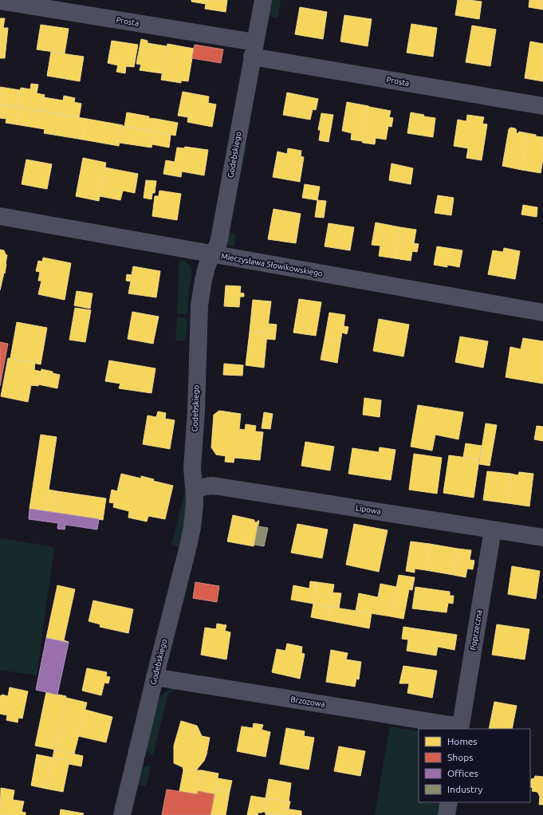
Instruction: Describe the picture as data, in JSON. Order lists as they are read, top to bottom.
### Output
{
  "streets": {
    "street": [
      "Prosta",
      "Godebskiego",
      "Mieczysława Słowikowskiego",
      "Lipowa",
      "Poprzeczna",
      "Brzozowa"
    ]
  },
  "crossings": [
    ["Prosta", "Godebskiego"],
    ["Godebskiego", "Mieczysława Słowikowskiego"],
    ["Godebskiego", "Lipowa"],
    ["Godebskiego", "Brzozowa"],
    ["Lipowa", "Poprzeczna"],
    ["Poprzeczna", "Brzozowa"]
  ],
  "legend": [
    "Homes",
    "Shops",
    "Offices",
    "Industry"
  ]
}
